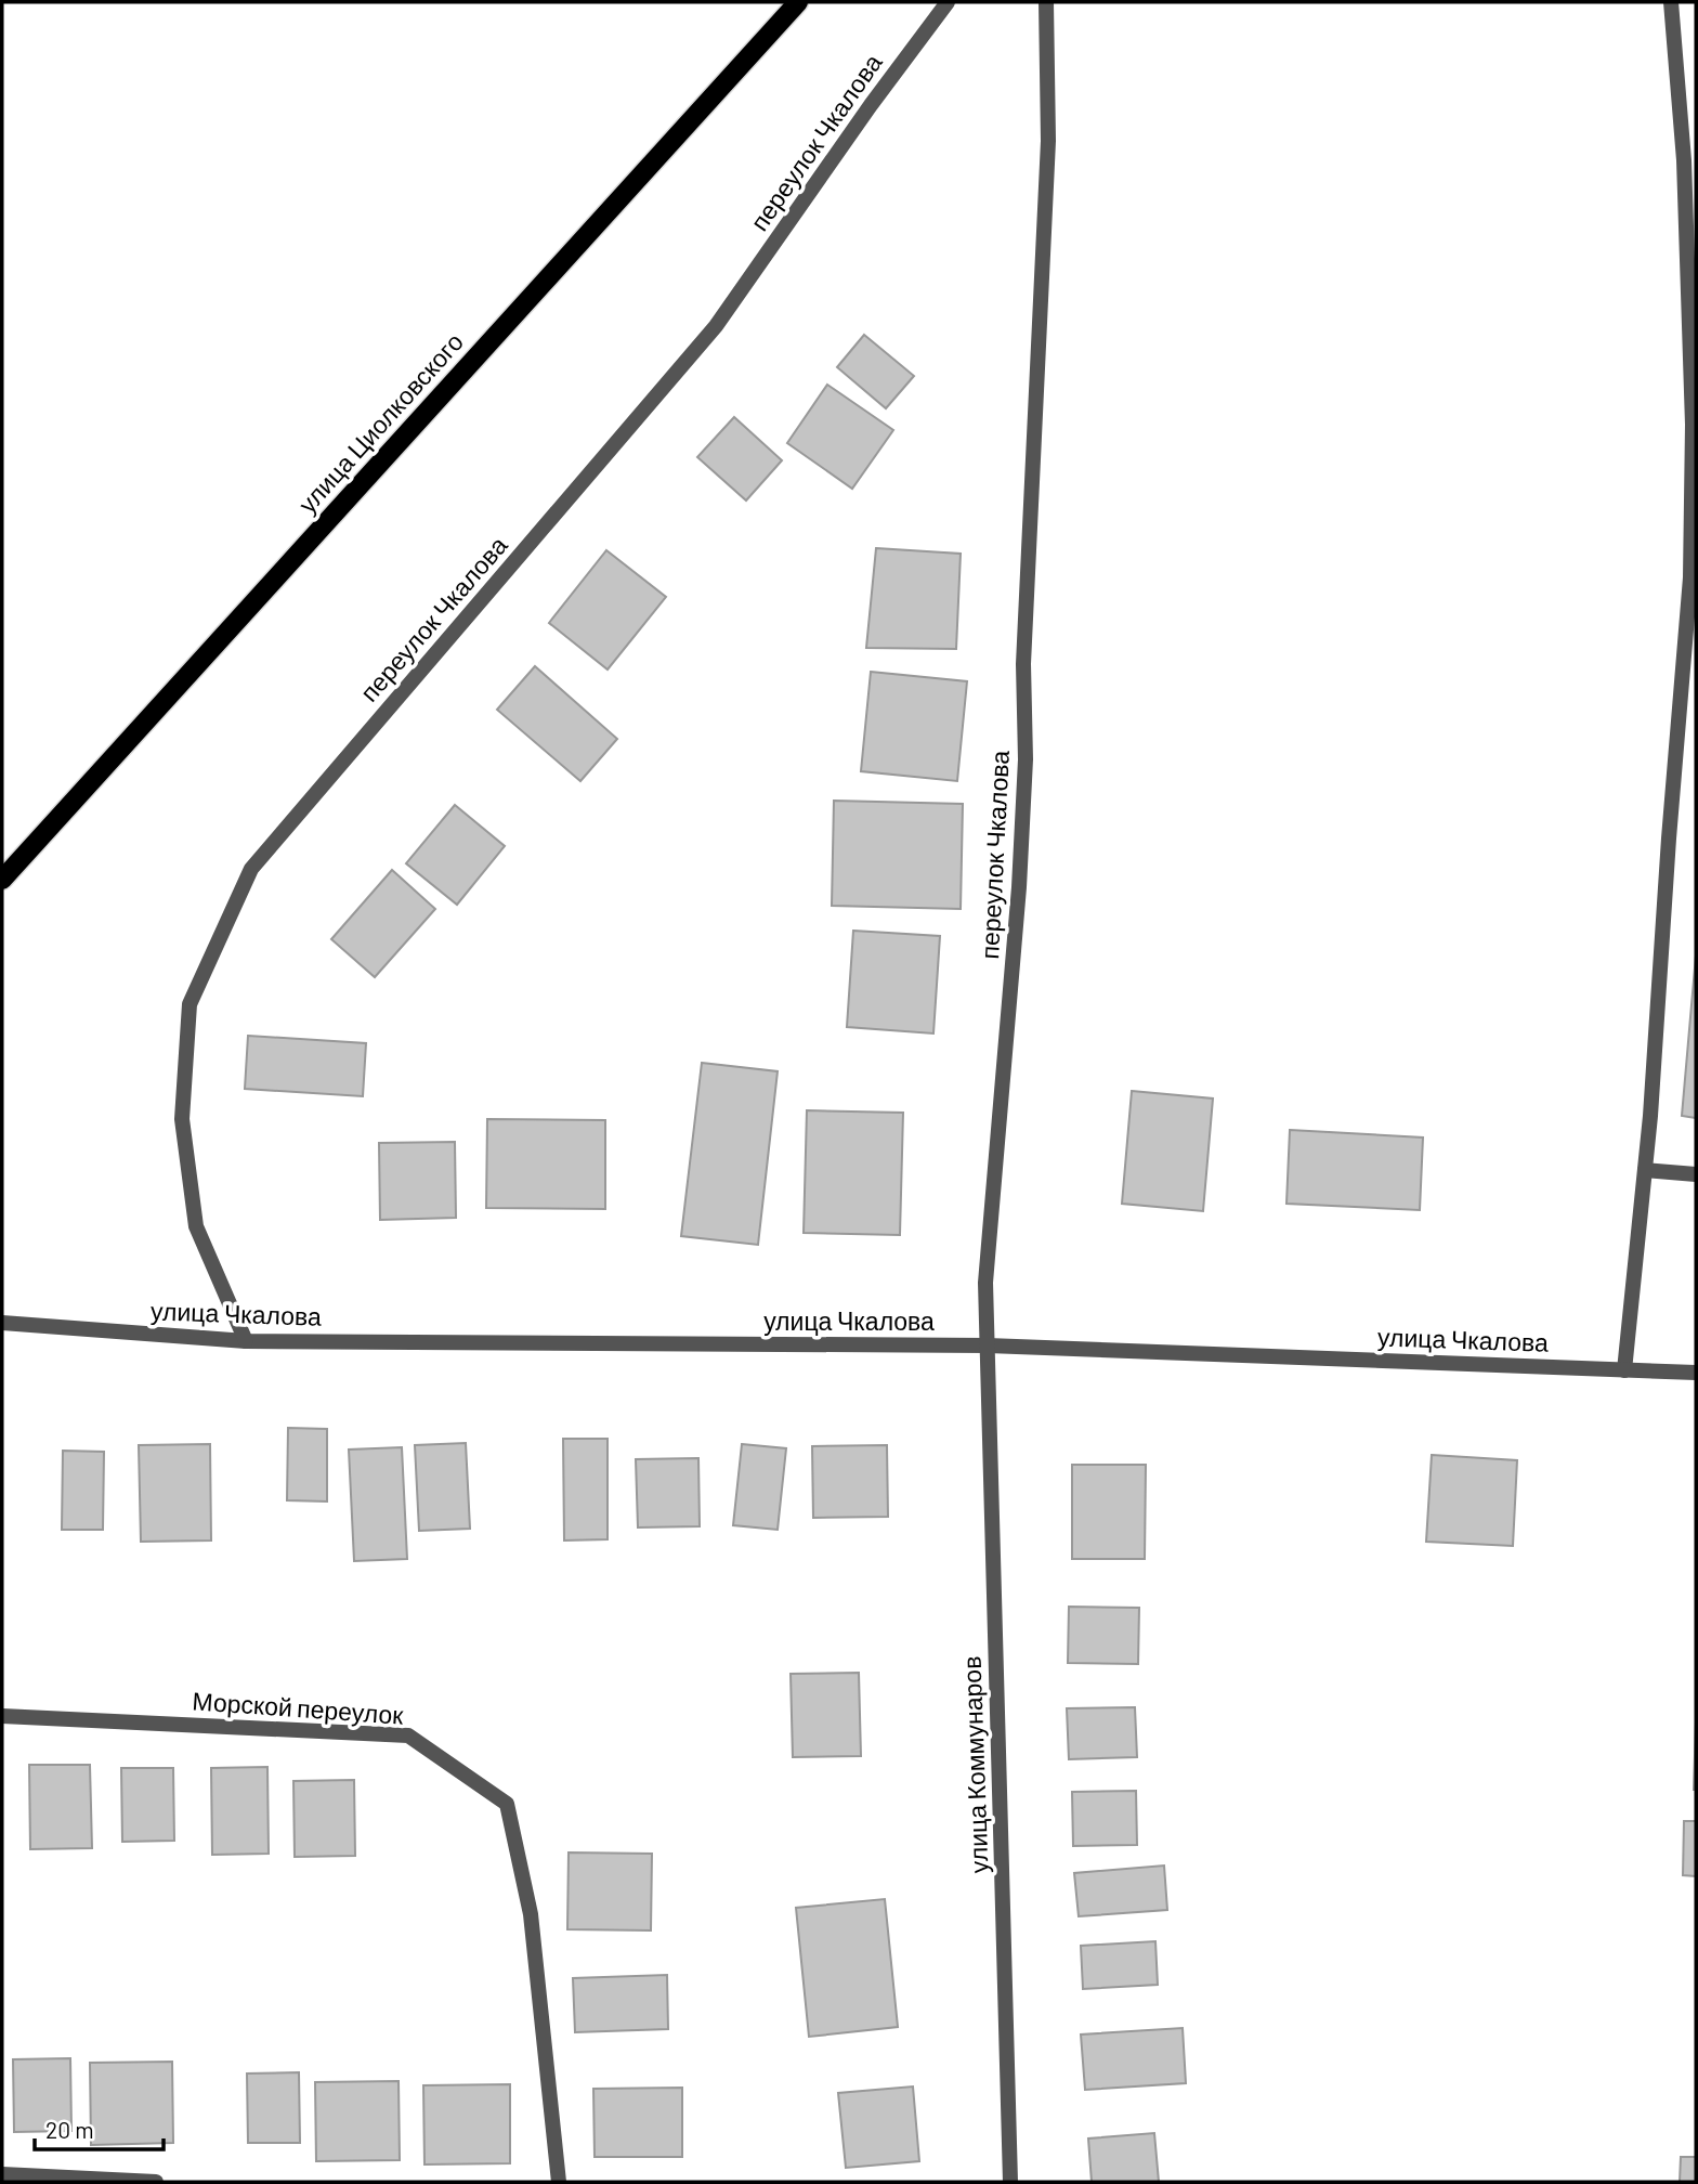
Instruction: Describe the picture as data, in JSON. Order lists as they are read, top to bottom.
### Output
{
  "streets": {
    "main road": ["улица Циолковского"],
    "street": [
      "переулок Чкалова",
      "улица Чкалова",
      "Морской переулок",
      "улица Коммунаров"
    ]
  },
  "crossings": [
    ["переулок Чкалова", "улица Чкалова"],
    ["переулок Чкалова", "улица Коммунаров"],
    ["улица Чкалова", "улица Коммунаров"]
  ],
  "scale_bar": "20 m"
}
